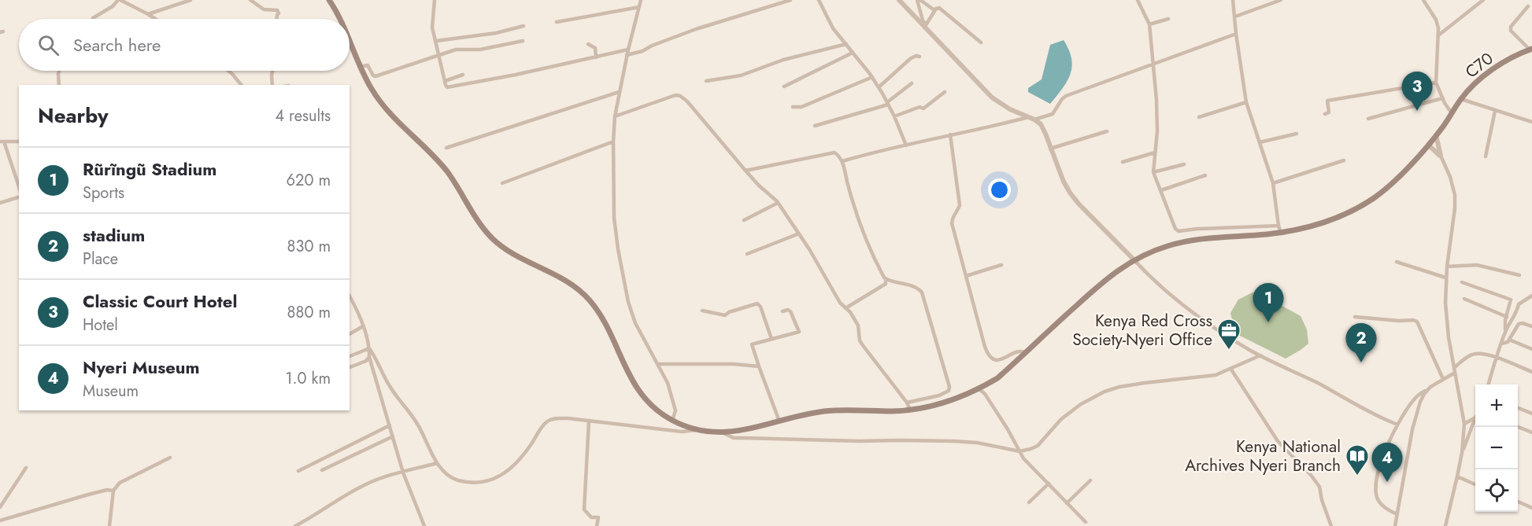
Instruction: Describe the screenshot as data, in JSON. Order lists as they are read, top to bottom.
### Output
{
  "streets": {
    "main road": ["C70"]
  },
  "places": {
    "office": ["Kenya Red Cross Society-Nyeri Office"],
    "library": ["Kenya National Archives Nyeri Branch"]
  },
  "page": {
    "search": "Search here",
    "pins": [
      "3",
      "1",
      "2",
      "4"
    ],
    "heading": ["Nearby", "4 results"],
    "list": [
      {
        "mark": "1",
        "name": "Rũrĩngũ Stadium",
        "note": "Sports",
        "value": "620 m"
      },
      {
        "mark": "2",
        "name": "stadium",
        "note": "Place",
        "value": "830 m"
      },
      {
        "mark": "3",
        "name": "Classic Court Hotel",
        "note": "Hotel",
        "value": "880 m"
      },
      {
        "mark": "4",
        "name": "Nyeri Museum",
        "note": "Museum",
        "value": "1.0 km"
      }
    ],
    "map_buttons": ["+", "−"]
  }
}
